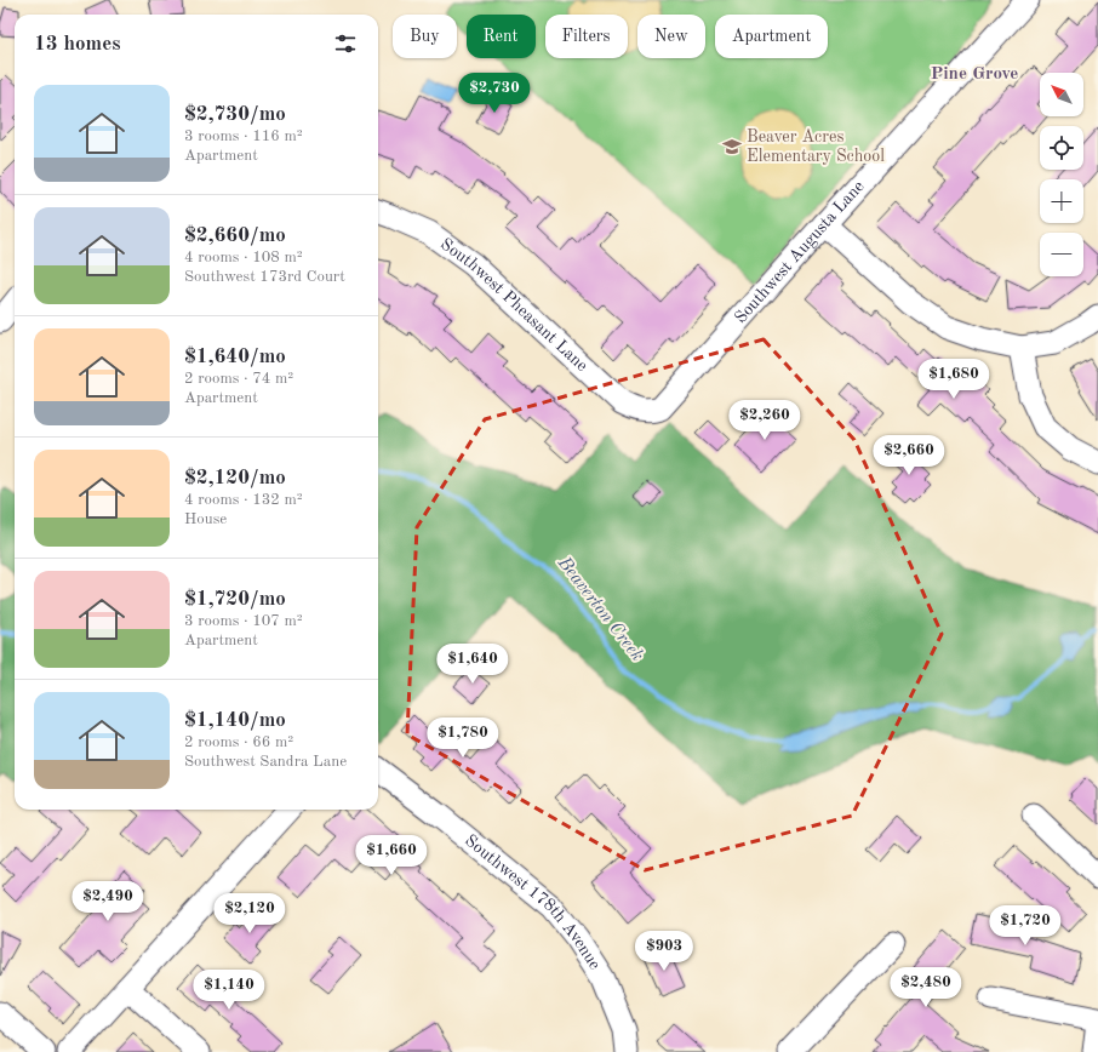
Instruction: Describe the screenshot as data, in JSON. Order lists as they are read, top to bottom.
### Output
{
  "streets": {
    "street": ["Southwest Augusta Lane", "Southwest Pheasant Lane", "Southwest 178th Avenue"]
  },
  "crossings": [
    ["Southwest Augusta Lane", "Southwest Pheasant Lane"]
  ],
  "districts": ["Pine Grove"],
  "water": ["Beaverton Creek"],
  "places": {
    "school or university": ["Beaver Acres Elementary School"]
  },
  "north": "top left",
  "page": {
    "chip": [
      "Buy",
      "Rent",
      "Filters",
      "New",
      "Apartment"
    ],
    "heading": "13 homes",
    "map_buttons": ["+", "−"],
    "price": [
      "$2,730",
      "$1,680",
      "$2,260",
      "$2,660",
      "$1,640",
      "$1,780",
      "$1,660",
      "$2,490",
      "$2,120",
      "$1,720",
      "$903",
      "$2,480",
      "$1,140"
    ],
    "list": [
      {
        "name": "$2,730/mo",
        "note": "3 rooms · 116 m² · Apartment"
      },
      {
        "name": "$2,660/mo",
        "note": "4 rooms · 108 m² · Southwest 173rd Court"
      },
      {
        "name": "$1,640/mo",
        "note": "2 rooms · 74 m² · Apartment"
      },
      {
        "name": "$2,120/mo",
        "note": "4 rooms · 132 m² · House"
      },
      {
        "name": "$1,720/mo",
        "note": "3 rooms · 107 m² · Apartment"
      },
      {
        "name": "$1,140/mo",
        "note": "2 rooms · 66 m² · Southwest Sandra Lane"
      }
    ]
  }
}
